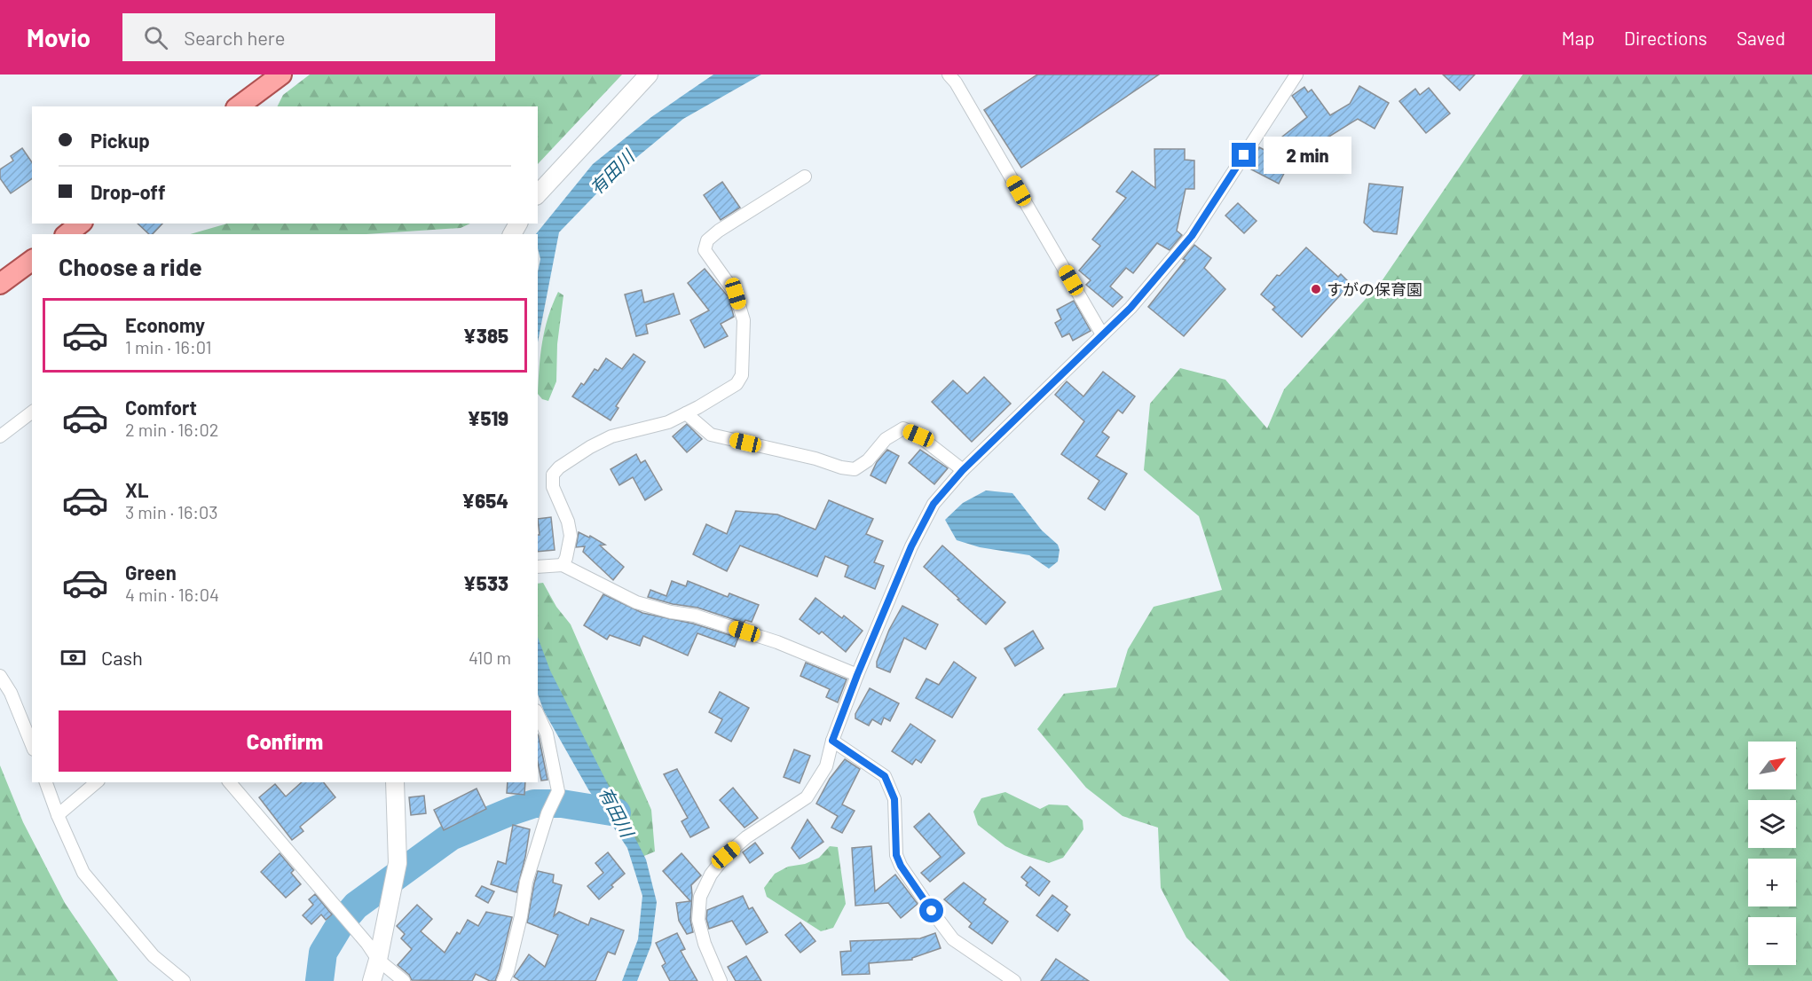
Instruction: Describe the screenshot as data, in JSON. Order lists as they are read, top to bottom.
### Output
{
  "water": ["有田川"],
  "places": ["すがの保育園"],
  "north": "top right",
  "page": {
    "header": "Movio",
    "search": "Search here",
    "nav": ["Map", "Directions", "Saved"],
    "banner": ["Pickup", "Drop-off"],
    "bubble": "2 min",
    "heading": "Choose a ride",
    "list": [
      {
        "name": "Economy",
        "note": "1 min · 16:01",
        "value": "¥385"
      },
      {
        "name": "Comfort",
        "note": "2 min · 16:02",
        "value": "¥519"
      },
      {
        "name": "XL",
        "note": "3 min · 16:03",
        "value": "¥654"
      },
      {
        "name": "Green",
        "note": "4 min · 16:04",
        "value": "¥533"
      }
    ],
    "pay": ["Cash", "410 m"],
    "buttons": "Confirm",
    "map_buttons": ["+", "−"]
  }
}
